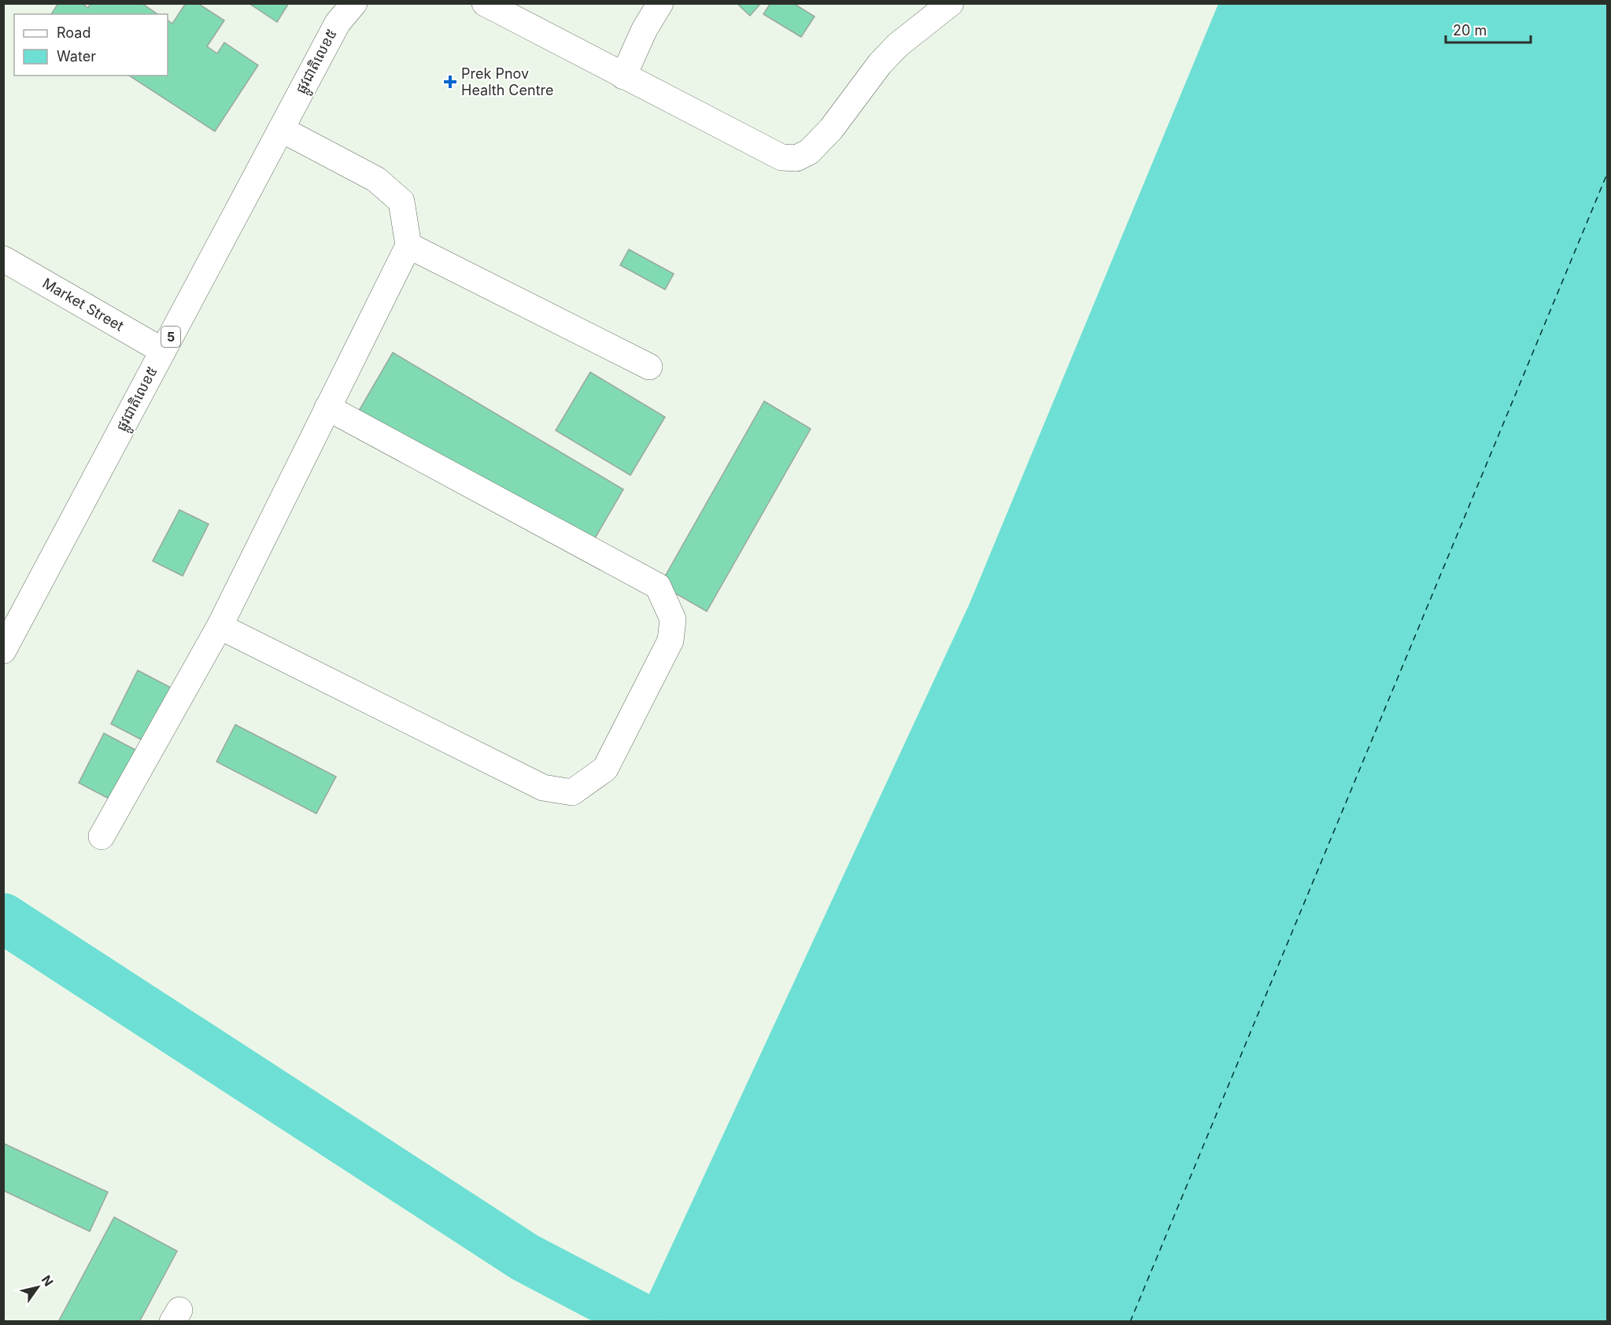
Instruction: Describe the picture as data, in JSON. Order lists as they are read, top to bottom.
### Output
{
  "streets": {
    "main road": ["ផ្លូវជាតិលេខ៥", "Market Street", "5"]
  },
  "crossings": [
    ["ផ្លូវជាតិលេខ៥", "Market Street"]
  ],
  "places": {
    "health": ["Prek Pnov Health Centre"]
  },
  "legend": ["Road", "Water"],
  "scale_bar": "20 m",
  "north": "top right"
}
